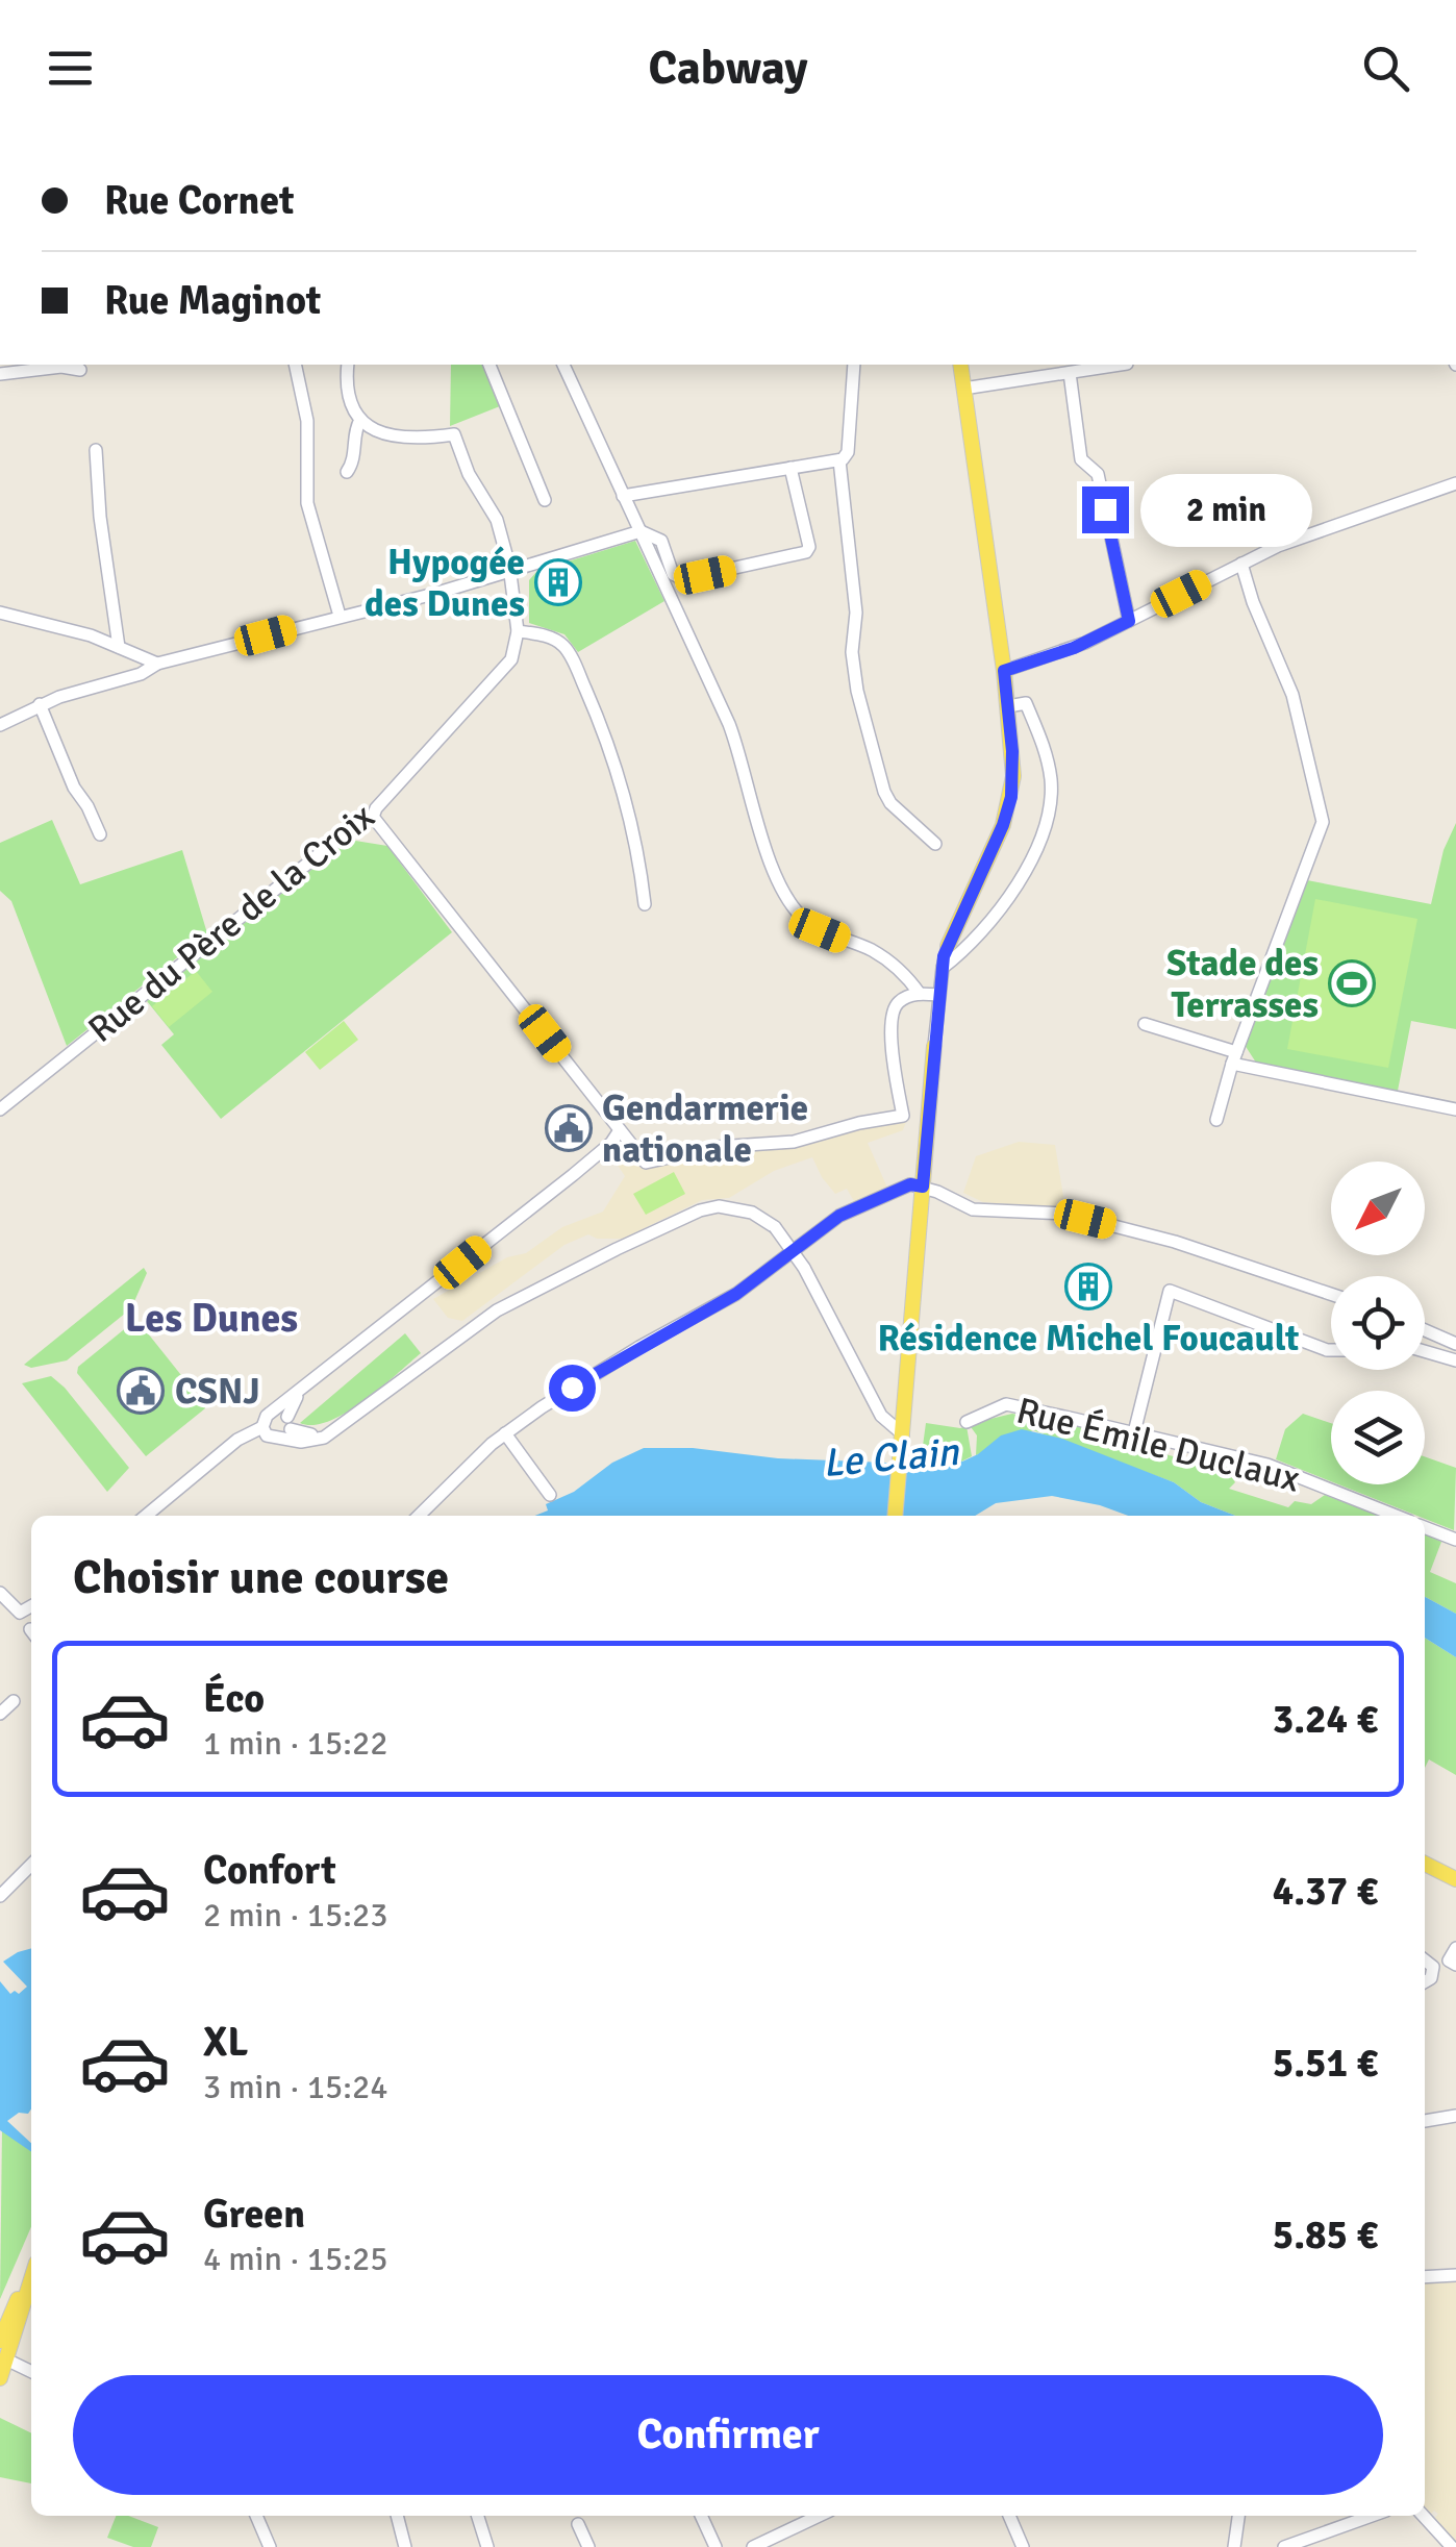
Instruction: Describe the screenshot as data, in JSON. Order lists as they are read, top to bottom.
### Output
{
  "streets": {
    "street": ["Rue du Père de la Croix", "Rue Émile Duclaux"]
  },
  "districts": ["Les Dunes"],
  "water": ["Le Clain"],
  "places": {
    "building": ["Hypogée des Dunes", "Résidence Michel Foucault"],
    "sports": ["Stade des Terrasses"],
    "public building": ["Gendarmerie nationale", "CSNJ"]
  },
  "north": "bottom left",
  "page": {
    "header": "Cabway",
    "banner": ["Rue Cornet", "Rue Maginot"],
    "bubble": "2 min",
    "heading": "Choisir une course",
    "list": [
      {
        "name": "Éco",
        "note": "1 min · 15:22",
        "value": "3.24 €"
      },
      {
        "name": "Confort",
        "note": "2 min · 15:23",
        "value": "4.37 €"
      },
      {
        "name": "XL",
        "note": "3 min · 15:24",
        "value": "5.51 €"
      },
      {
        "name": "Green",
        "note": "4 min · 15:25",
        "value": "5.85 €"
      }
    ],
    "buttons": "Confirmer"
  }
}
